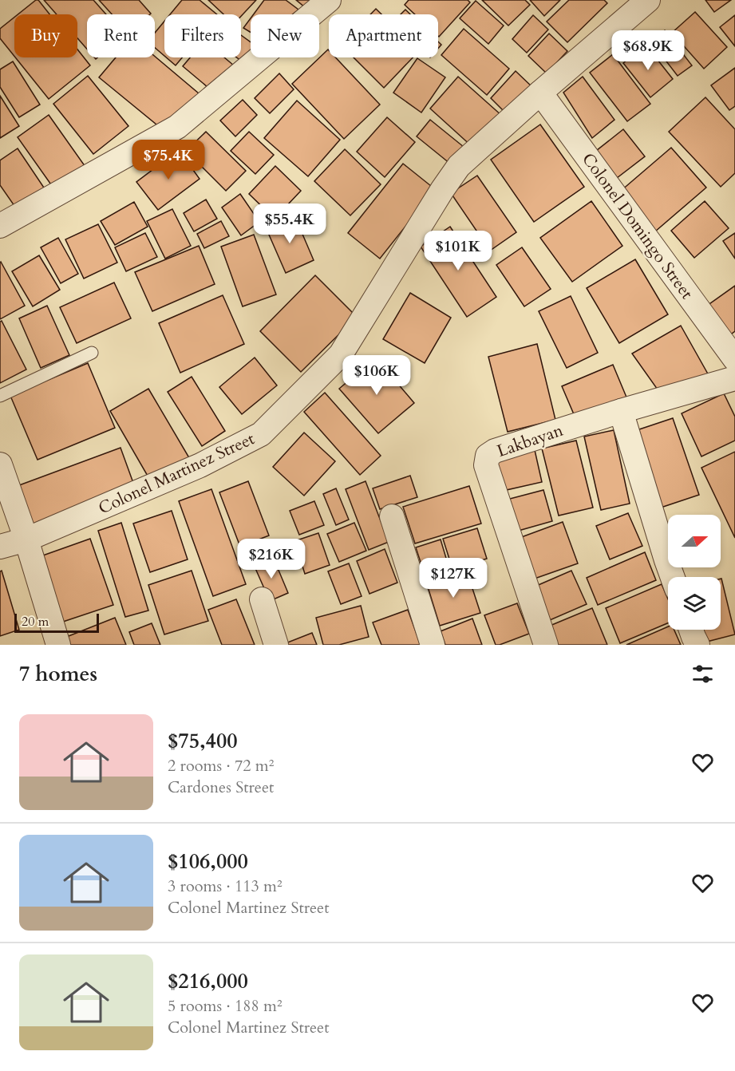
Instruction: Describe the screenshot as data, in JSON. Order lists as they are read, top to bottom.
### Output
{
  "streets": {
    "street": ["Colonel Domingo Street", "Lakbayan", "Colonel Martinez Street"]
  },
  "crossings": [
    ["Colonel Domingo Street", "Colonel Martinez Street"]
  ],
  "scale_bar": "20 m",
  "north": "right",
  "page": {
    "chip": [
      "Buy",
      "Rent",
      "Filters",
      "New",
      "Apartment"
    ],
    "price": [
      "$68.9K",
      "$75.4K",
      "$55.4K",
      "$101K",
      "$106K",
      "$216K",
      "$127K"
    ],
    "scale": "20 m",
    "heading": "7 homes",
    "list": [
      {
        "name": "$75,400",
        "note": "2 rooms · 72 m² · Cardones Street"
      },
      {
        "name": "$106,000",
        "note": "3 rooms · 113 m² · Colonel Martinez Street"
      },
      {
        "name": "$216,000",
        "note": "5 rooms · 188 m² · Colonel Martinez Street"
      }
    ]
  }
}
